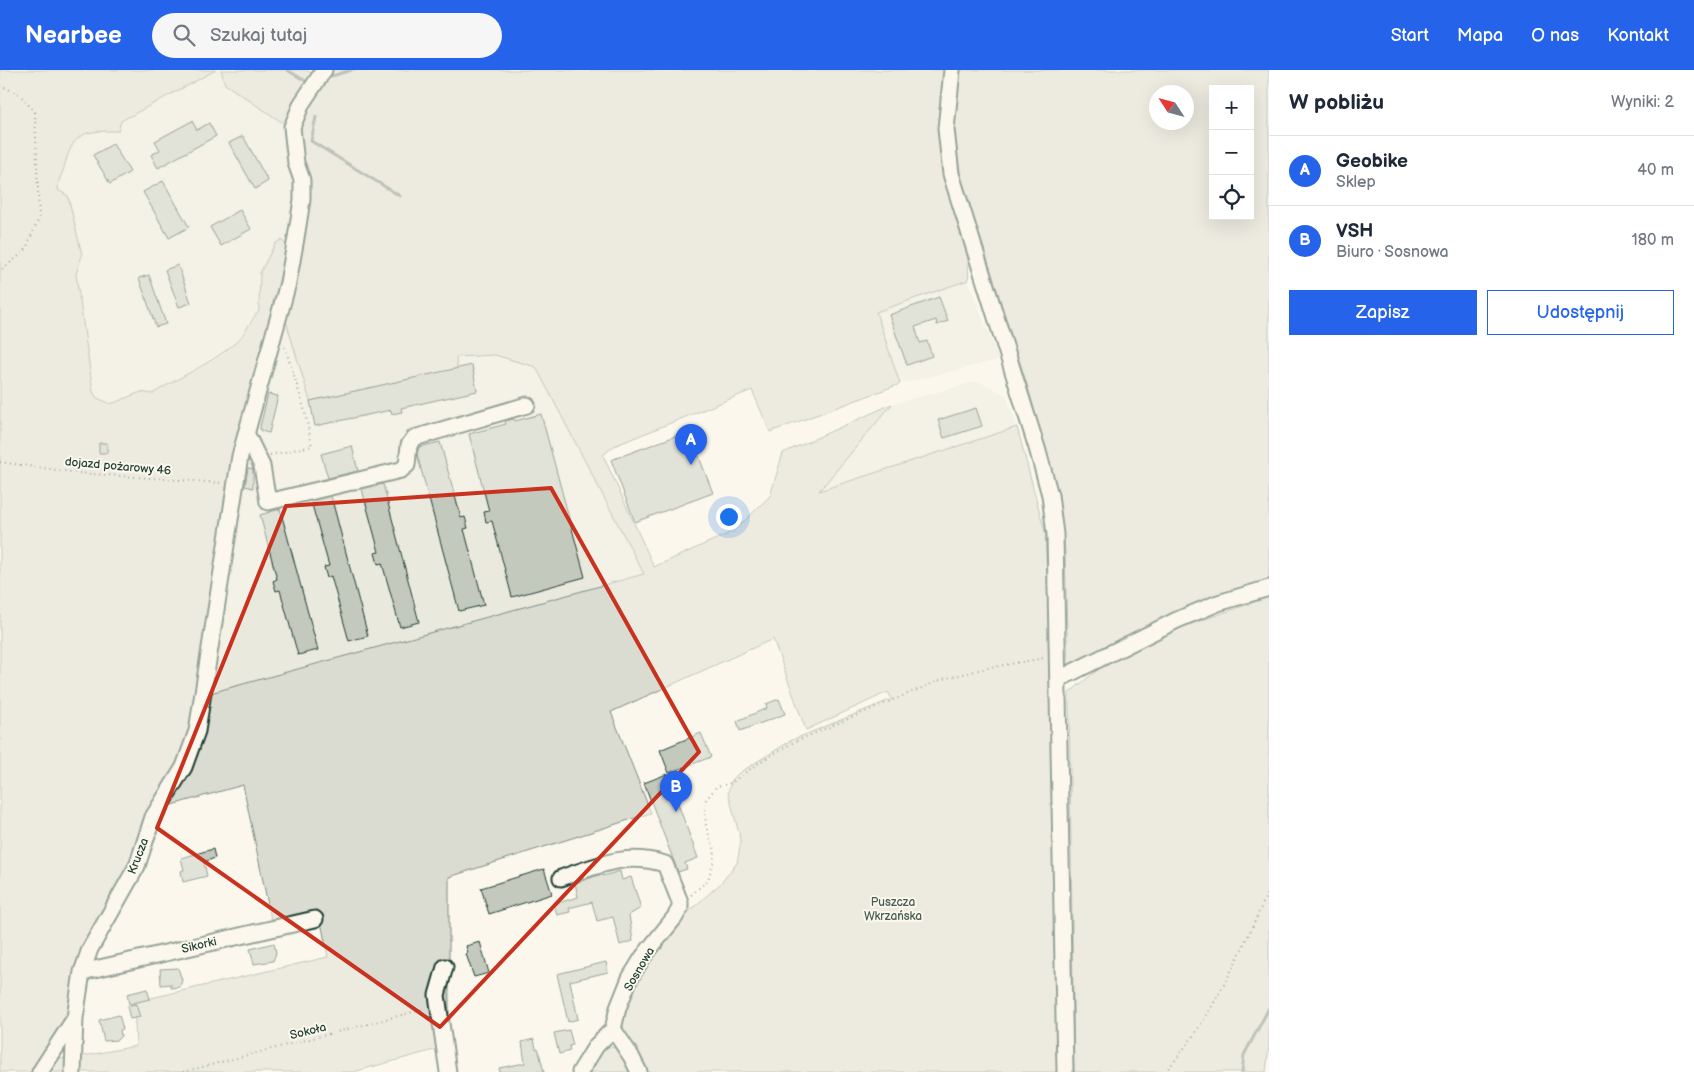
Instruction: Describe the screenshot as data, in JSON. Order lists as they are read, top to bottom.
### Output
{
  "streets": {
    "street": ["Krucza", "Sikorki", "Sosnowa"],
    "path": ["dojazd pożarowy 46", "Sokoła"]
  },
  "crossings": [
    ["dojazd pożarowy 46", "Krucza"],
    ["Krucza", "Sikorki"]
  ],
  "parks": ["Puszcza Wkrzańska"],
  "north": "top left",
  "page": {
    "header": "Nearbee",
    "search": "Szukaj tutaj",
    "nav": [
      "Start",
      "Mapa",
      "O nas",
      "Kontakt"
    ],
    "heading": ["W pobliżu", "Wyniki: 2"],
    "map_buttons": ["+", "−"],
    "list": [
      {
        "mark": "A",
        "name": "Geobike",
        "note": "Sklep",
        "value": "40 m"
      },
      {
        "mark": "B",
        "name": "VSH",
        "note": "Biuro · Sosnowa",
        "value": "180 m"
      }
    ],
    "buttons": ["Zapisz", "Udostępnij"],
    "pins": ["A", "B"]
  }
}
